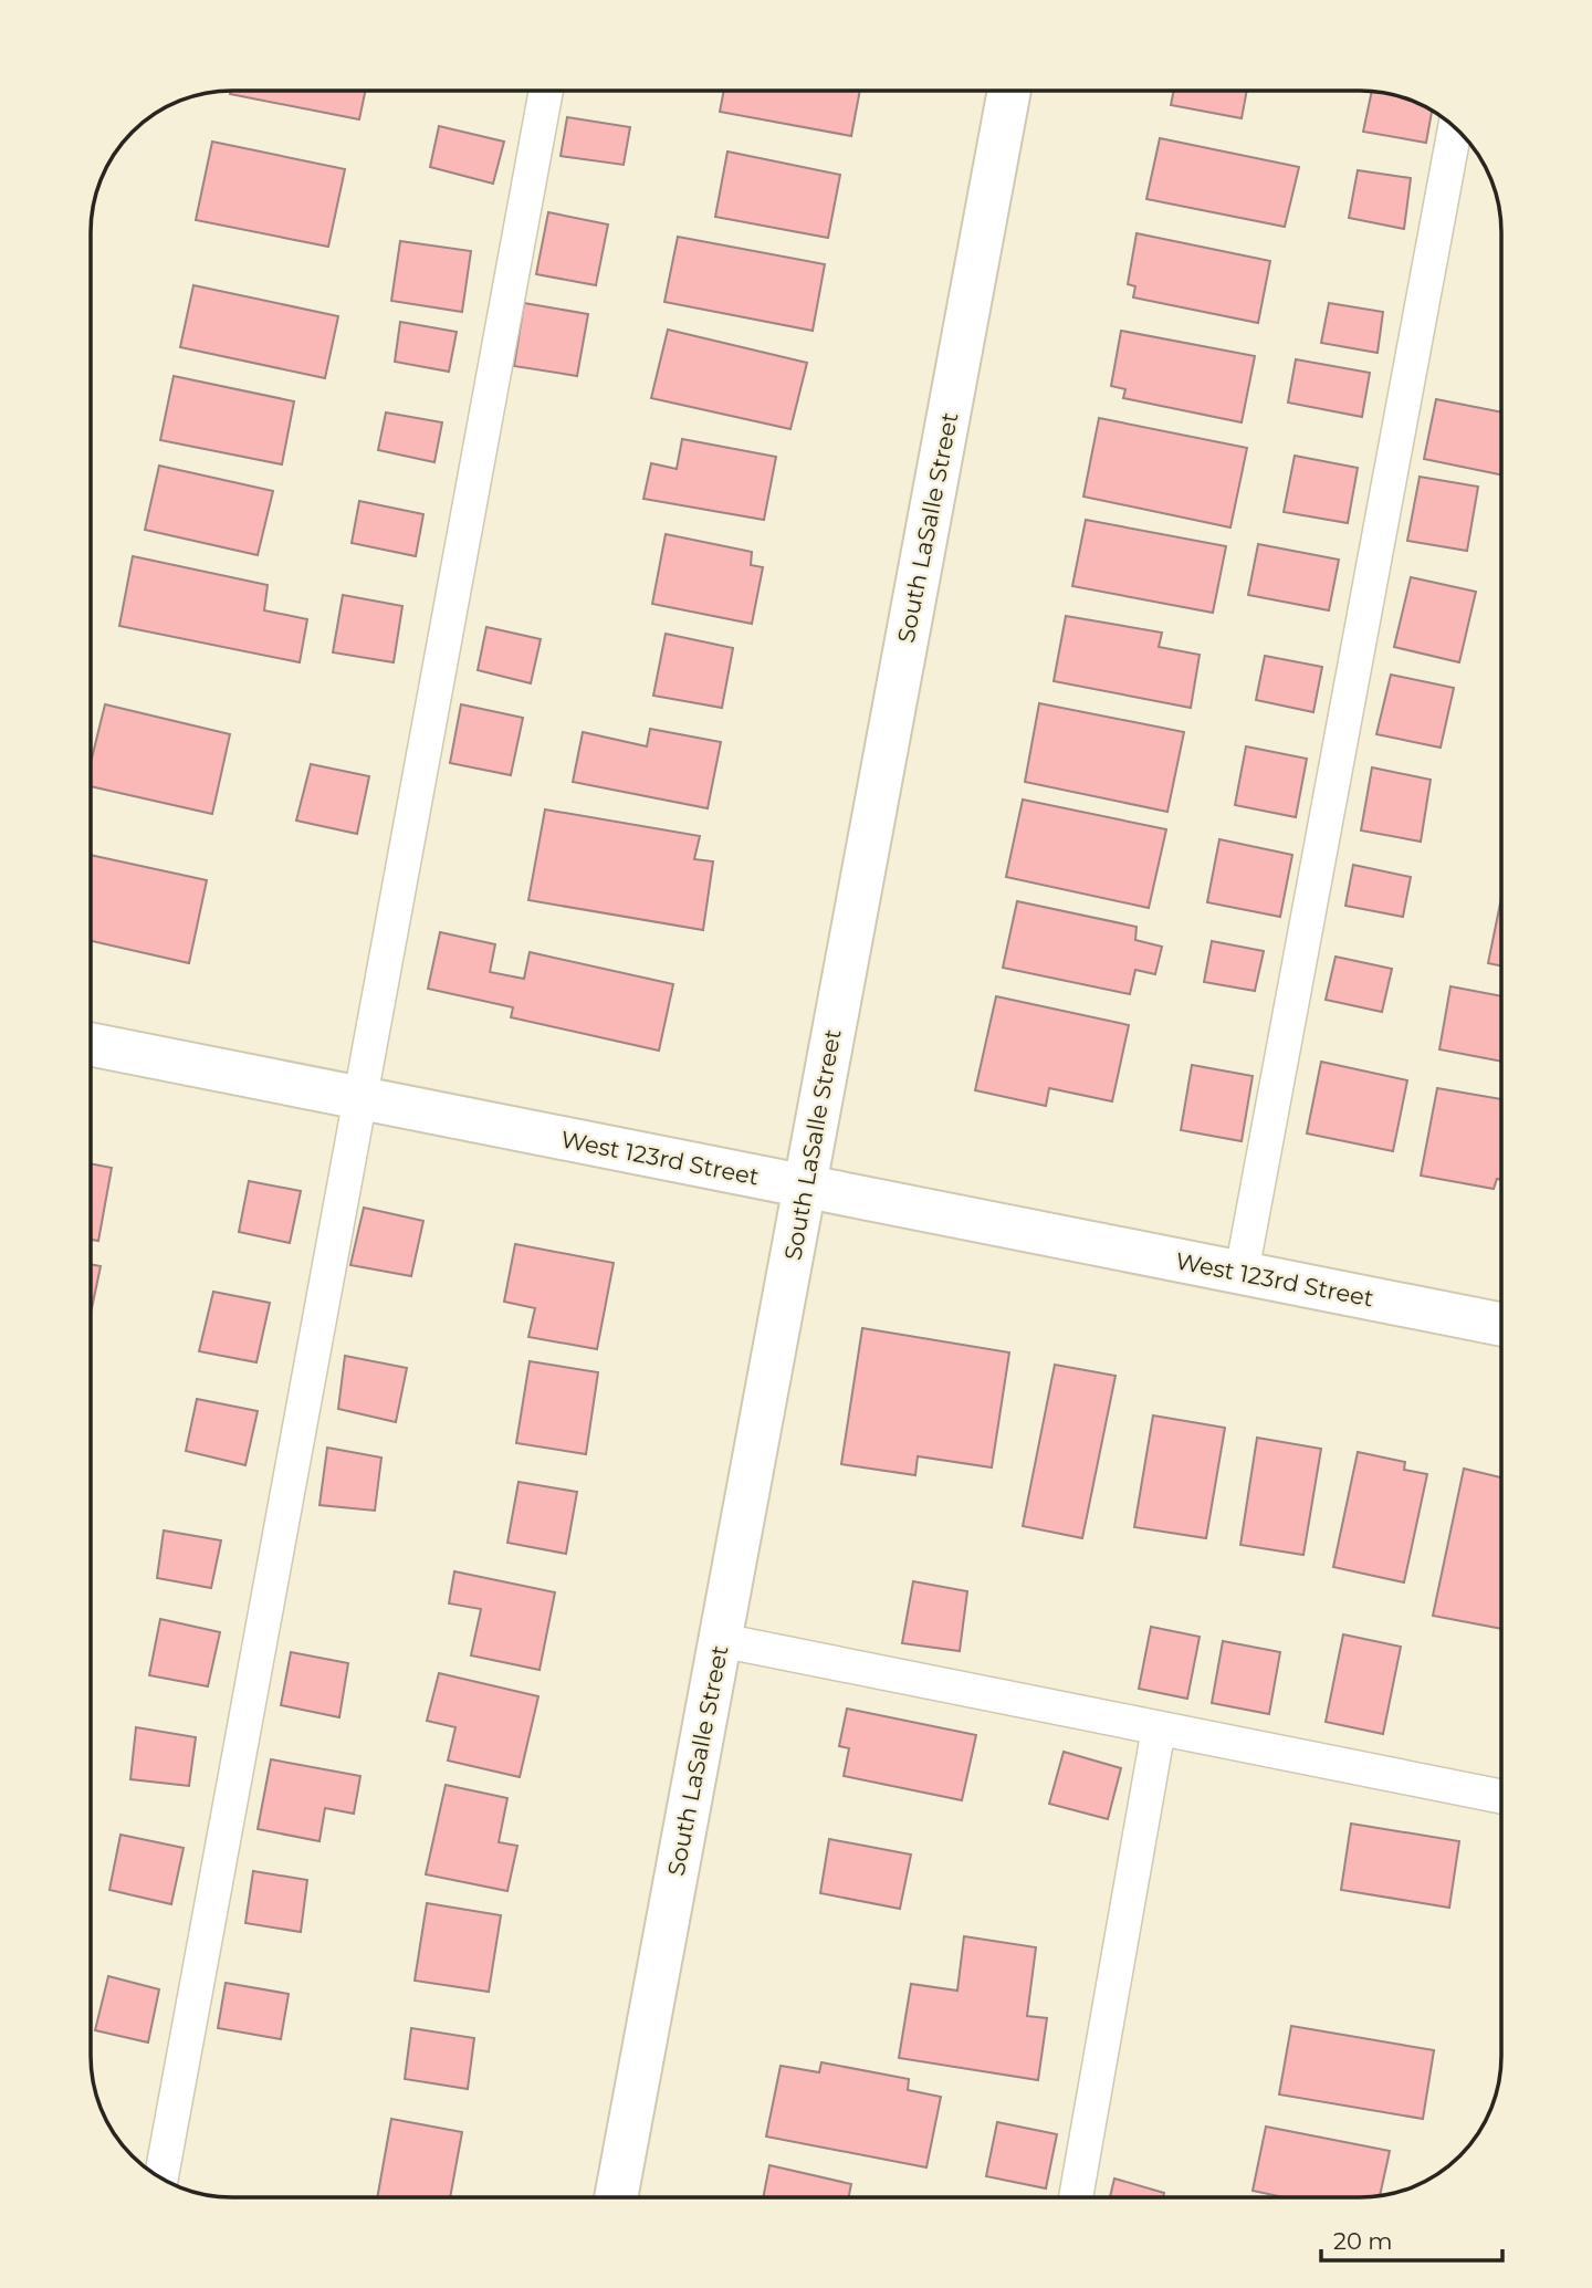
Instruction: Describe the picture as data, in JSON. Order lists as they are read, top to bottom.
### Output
{
  "streets": {
    "street": ["South LaSalle Street", "West 123rd Street"]
  },
  "crossings": [
    ["South LaSalle Street", "West 123rd Street"]
  ],
  "scale_bar": "20 m"
}
